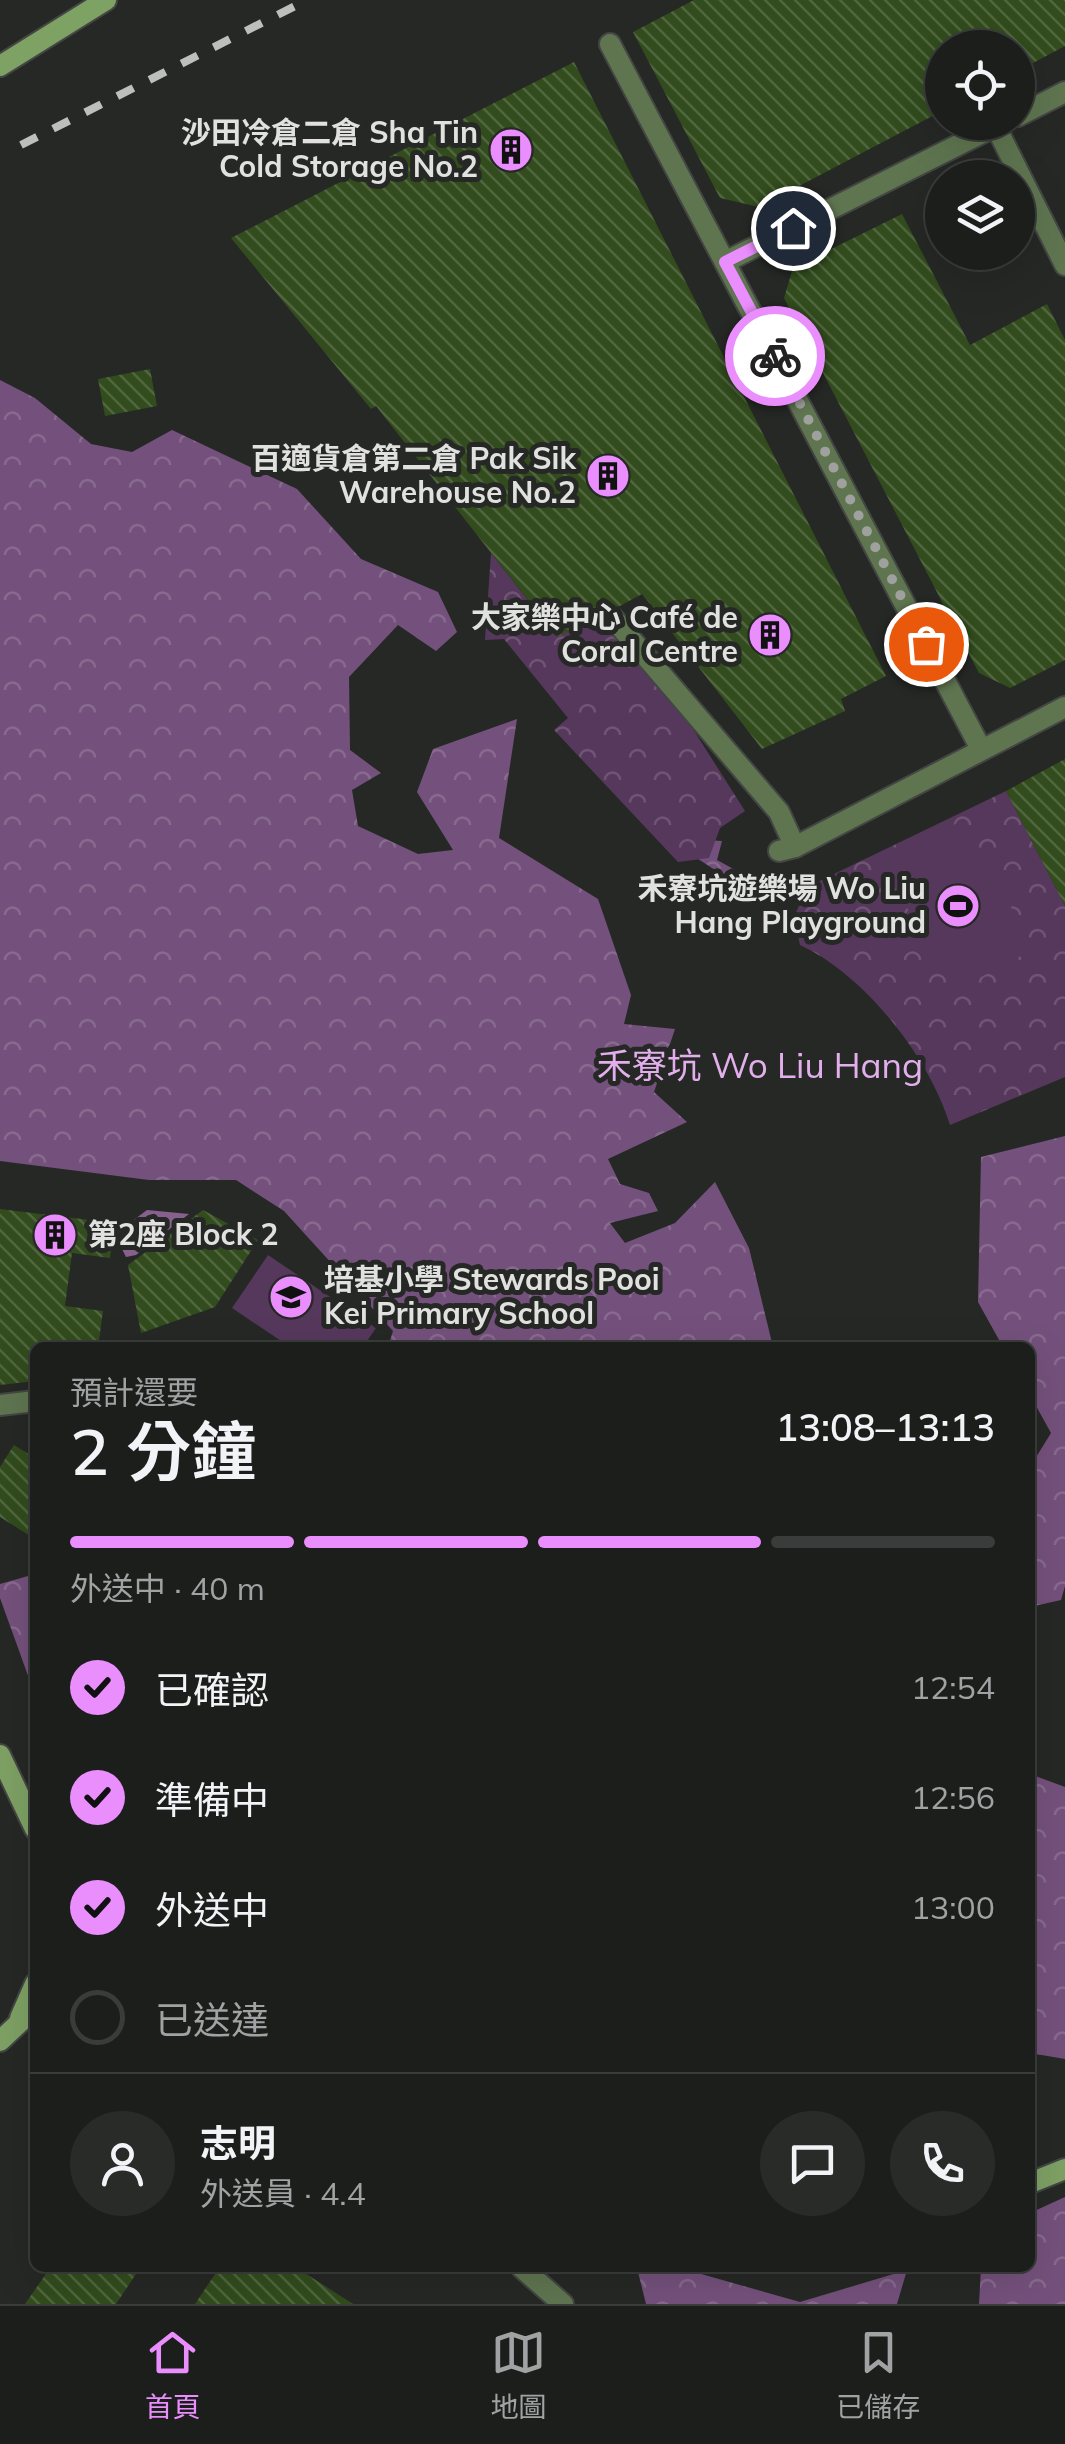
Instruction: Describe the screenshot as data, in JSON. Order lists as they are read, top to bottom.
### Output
{
  "districts": ["禾寮坑 Wo Liu Hang"],
  "places": {
    "building": [
      "沙田冷倉二倉 Sha Tin Cold Storage No.2",
      "百適貨倉第二倉 Pak Sik Warehouse No.2",
      "大家樂中心 Café de Coral Centre",
      "第2座 Block 2"
    ],
    "sports": ["禾寮坑遊樂場 Wo Liu Hang Playground"],
    "school or university": ["培基小學 Stewards Pooi Kei Primary School"]
  },
  "page": {
    "heading": ["2 分鐘", "預計還要", "13:08–13:13"],
    "panel": ["志明", "外送員 · 4.4"],
    "bar": "外送中 · 40 m",
    "list": [
      ["已確認", "12:54"],
      ["準備中", "12:56"],
      ["外送中", "13:00"],
      "已送達"
    ],
    "tabs": ["首頁", "地圖", "已儲存"]
  }
}
